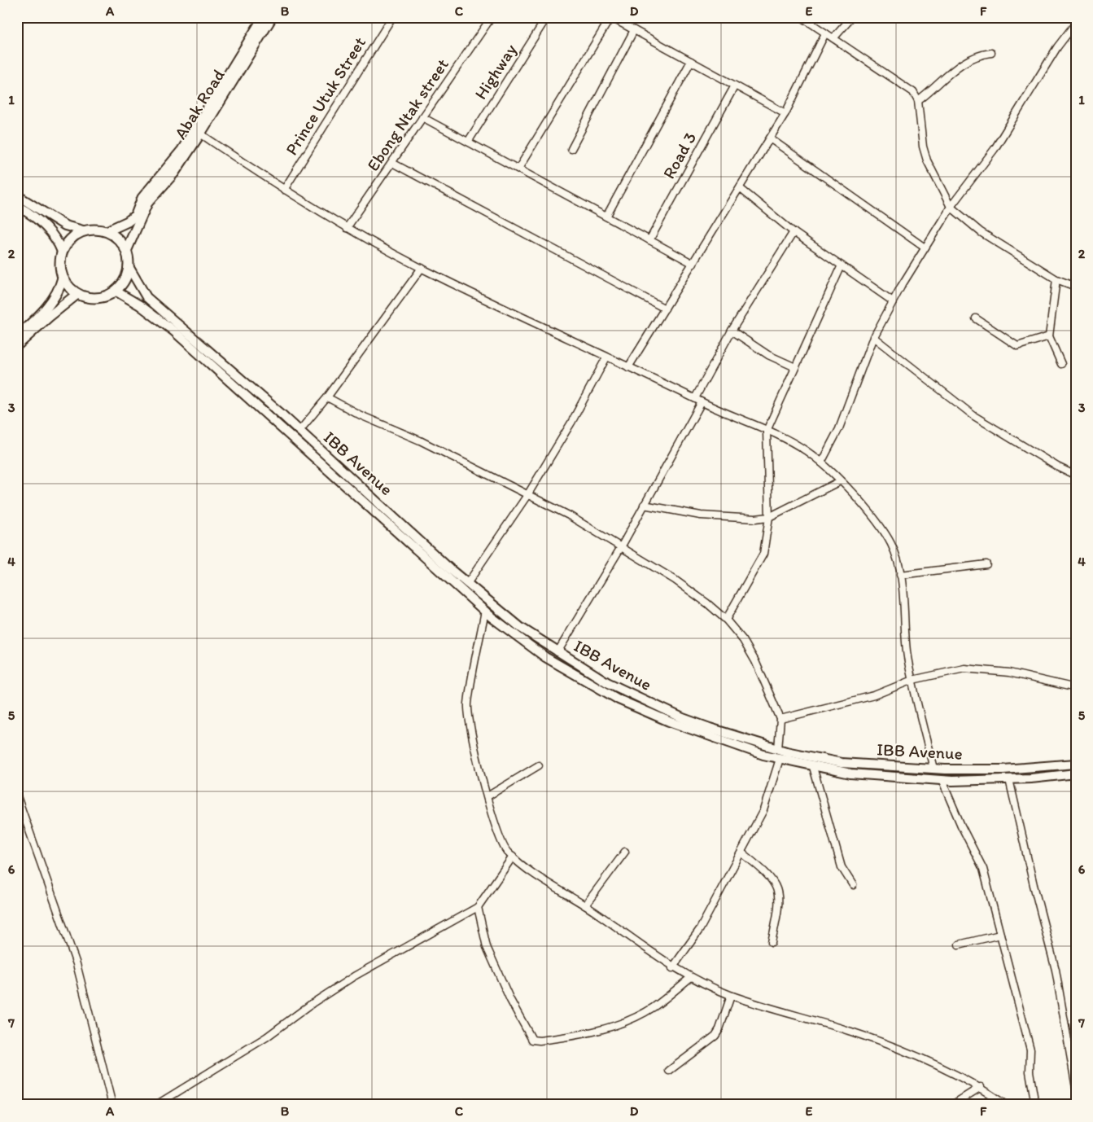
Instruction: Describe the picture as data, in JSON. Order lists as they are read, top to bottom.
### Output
{
  "streets": {
    "highway": ["Abak Road"],
    "main road": ["IBB Avenue"],
    "street": [
      "Highway",
      "Prince Utuk Street",
      "Ebong Ntak street",
      "Road 3"
    ]
  },
  "grid": {
    "columns": [
      "A",
      "B",
      "C",
      "D",
      "E",
      "F"
    ],
    "rows": [
      "1",
      "2",
      "3",
      "4",
      "5",
      "6",
      "7"
    ]
  }
}
